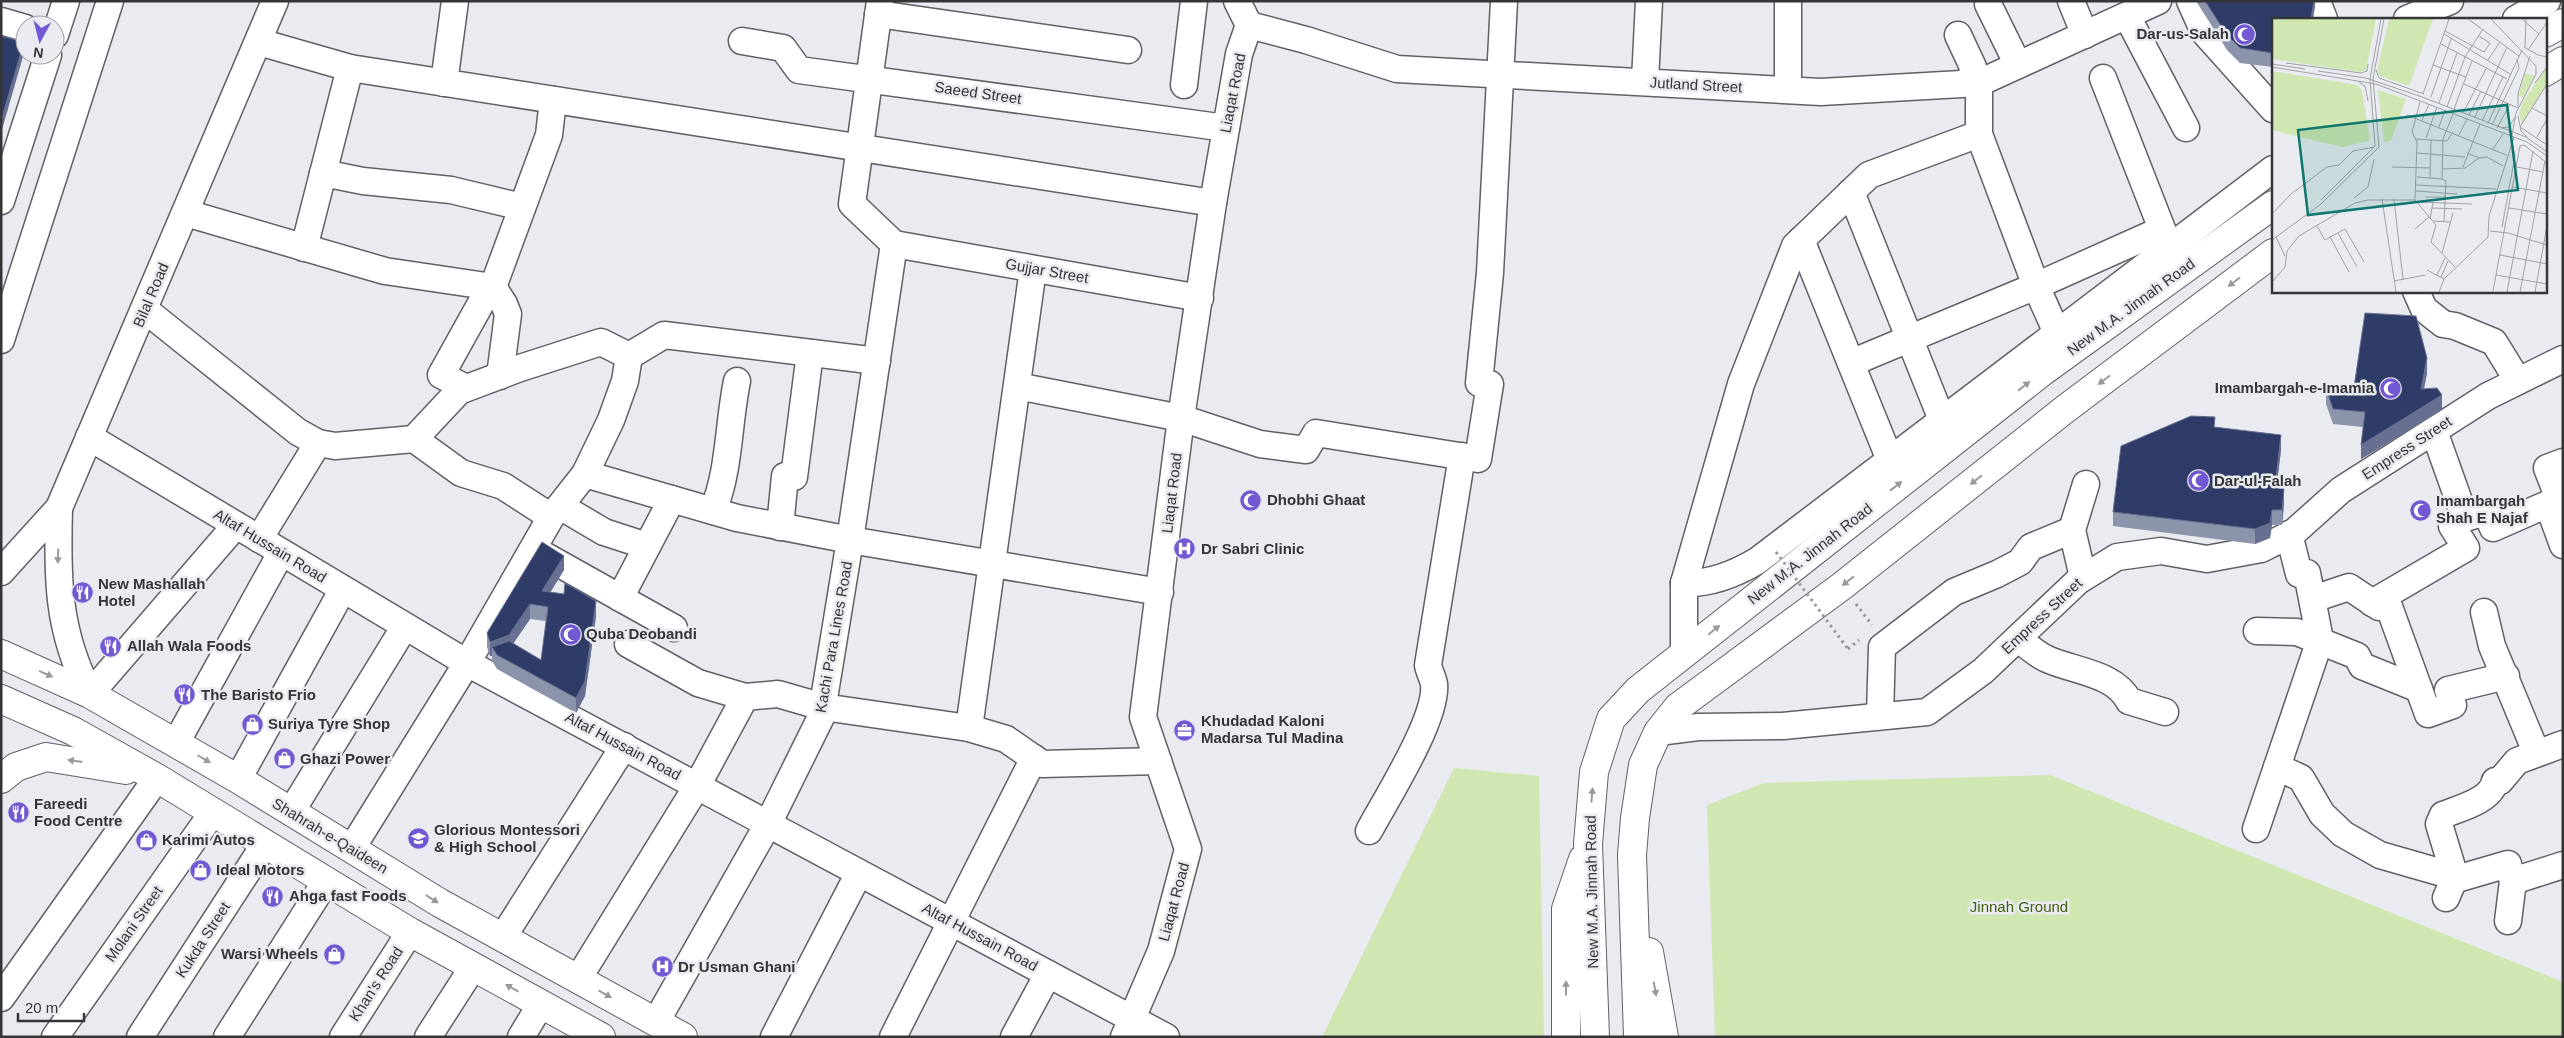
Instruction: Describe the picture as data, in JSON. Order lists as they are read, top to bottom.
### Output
{
  "streets": {
    "main road": ["New M.A. Jinnah Road", "Shahrah-e-Qaideen"],
    "street": [
      "Jutland Street",
      "Saeed Street",
      "Liaqat Road",
      "Gujjar Street",
      "Bilal Road",
      "Empress Street",
      "Altaf Hussain Road",
      "Kachi Para Lines Road",
      "Molani Street",
      "Kukda Street",
      "Khan's Road"
    ]
  },
  "crossings": [
    ["Jutland Street", "Liaqat Road"],
    ["Saeed Street", "Liaqat Road"],
    ["Liaqat Road", "Gujjar Street"],
    ["Liaqat Road", "Altaf Hussain Road"],
    ["Gujjar Street", "Kachi Para Lines Road"],
    ["Bilal Road", "Altaf Hussain Road"],
    ["Altaf Hussain Road", "Kachi Para Lines Road"],
    ["Kachi Para Lines Road", "Shahrah-e-Qaideen"]
  ],
  "parks": ["Jinnah Ground"],
  "places": {
    "mosque": [
      "Dar-us-Salah",
      "Imambargah-e-Imamia",
      "Dar-ul-Falah",
      "Dhobhi Ghaat",
      "Imambargah Shah E Najaf",
      "Quba Deobandi"
    ],
    "hospital": ["Dr Sabri Clinic", "Dr Usman Ghani"],
    "restaurant": [
      "New Mashallah Hotel",
      "Allah Wala Foods",
      "The Baristo Frio",
      "Fareedi Food Centre",
      "Ahga fast Foods"
    ],
    "shop": [
      "Suriya Tyre Shop",
      "Ghazi Power",
      "Karimi Autos",
      "Ideal Motors",
      "Warsi Wheels"
    ],
    "office": ["Khudadad Kaloni Madarsa Tul Madina"],
    "school or university": ["Glorious Montessori & High School"]
  },
  "scale_bar": "20 m",
  "north": "bottom"
}
